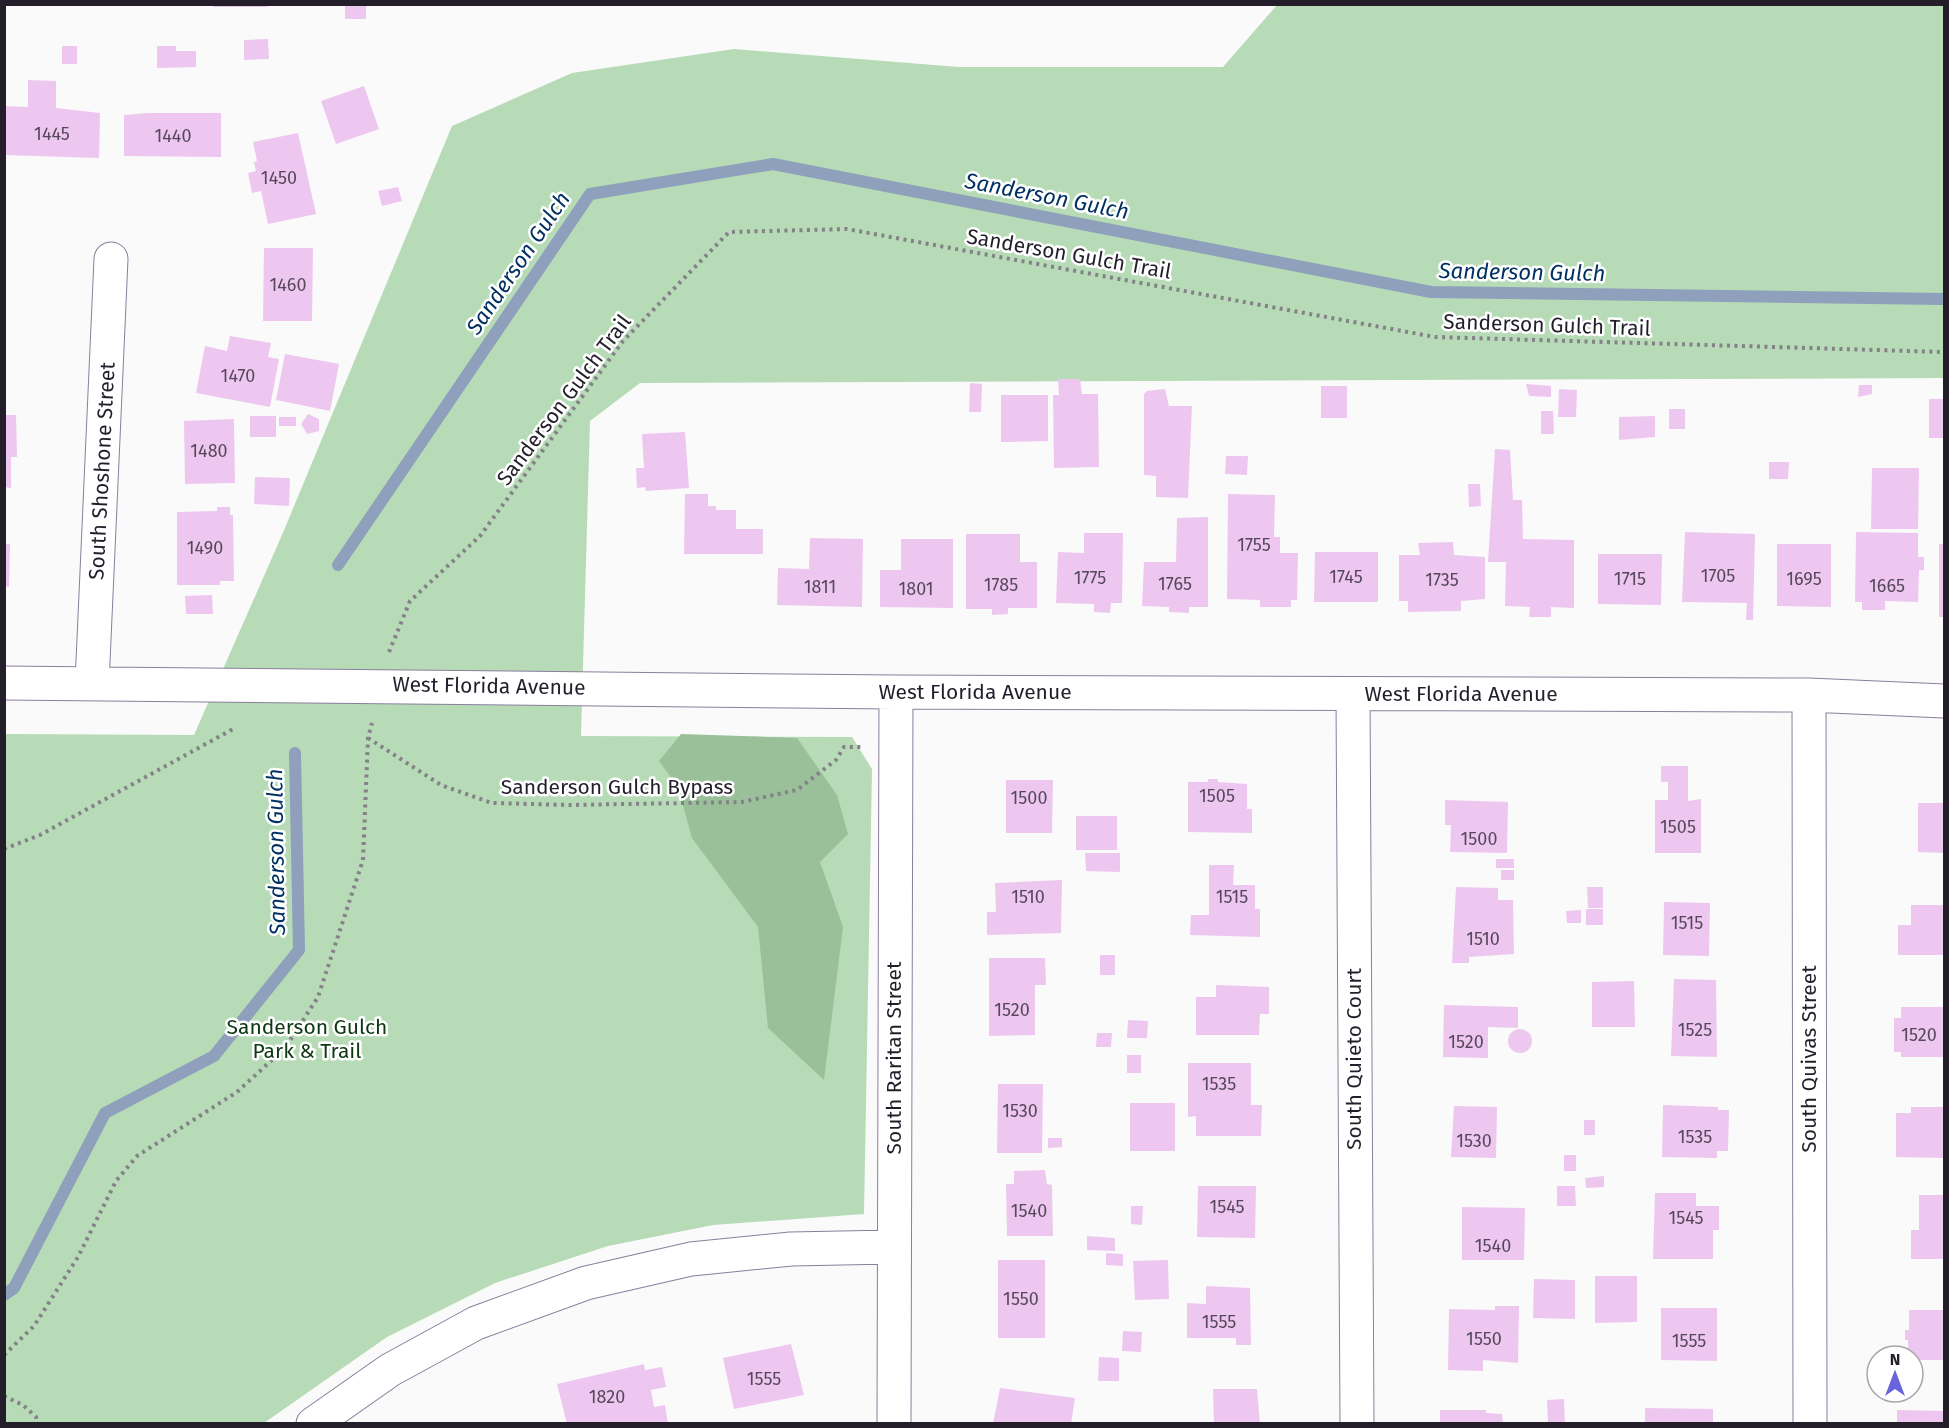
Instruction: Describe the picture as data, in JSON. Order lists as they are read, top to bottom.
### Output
{
  "streets": {
    "street": [
      "South Shoshone Street",
      "West Florida Avenue",
      "South Raritan Street",
      "South Quieto Court",
      "South Quivas Street"
    ],
    "path": ["Sanderson Gulch Trail", "Sanderson Gulch Bypass"]
  },
  "crossings": [
    ["South Shoshone Street", "West Florida Avenue"],
    ["West Florida Avenue", "South Raritan Street"],
    ["West Florida Avenue", "South Quieto Court"],
    ["West Florida Avenue", "South Quivas Street"]
  ],
  "water": ["Sanderson Gulch"],
  "parks": ["Sanderson Gulch Park & Trail"],
  "house_numbers": [
    "1445",
    "1440",
    "1450",
    "1460",
    "1470",
    "1480",
    "1755",
    "1490",
    "1705",
    "1745",
    "1775",
    "1715",
    "1695",
    "1735",
    "1765",
    "1785",
    "1665",
    "1811",
    "1801",
    "1505",
    "1500",
    "1505",
    "1500",
    "1510",
    "1515",
    "1515",
    "1510",
    "1520",
    "1525",
    "1520",
    "1520",
    "1535",
    "1530",
    "1535",
    "1530",
    "1545",
    "1540",
    "1545",
    "1540",
    "1550",
    "1555",
    "1550",
    "1555",
    "1555",
    "1820"
  ],
  "north": "top"
}
